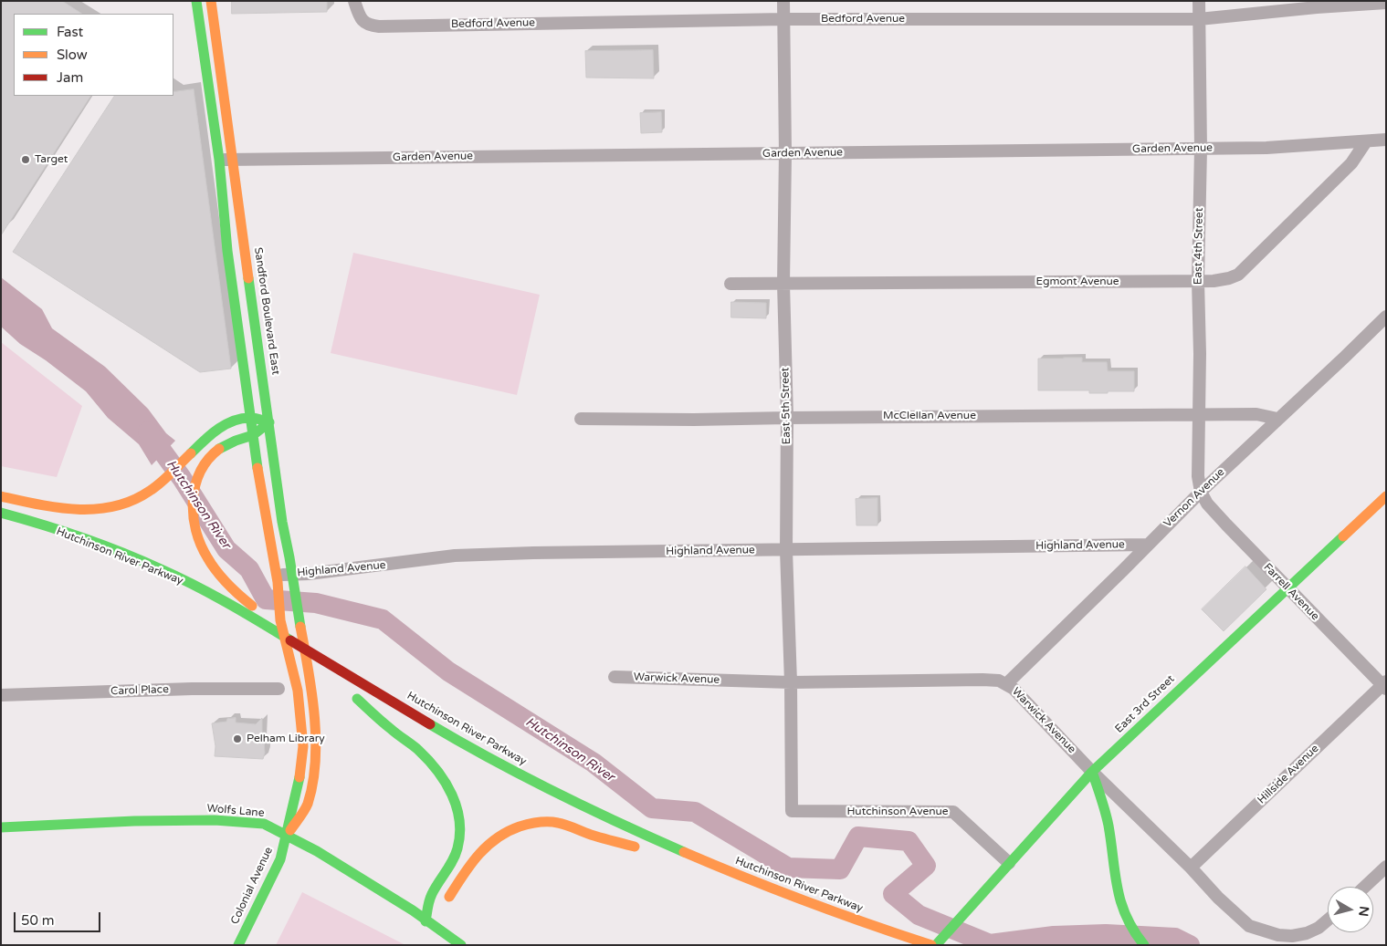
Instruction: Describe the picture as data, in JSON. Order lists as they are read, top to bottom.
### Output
{
  "streets": {
    "main road": [
      "Sandford Boulevard East",
      "Hutchinson River Parkway",
      "East 3rd Street",
      "Wolfs Lane",
      "Colonial Avenue"
    ],
    "street": [
      "Bedford Avenue",
      "Garden Avenue",
      "East 4th Street",
      "Egmont Avenue",
      "East 5th Street",
      "McClellan Avenue",
      "Vernon Avenue",
      "Highland Avenue",
      "Farrell Avenue",
      "Warwick Avenue",
      "Carol Place",
      "Hillside Avenue",
      "Hutchinson Avenue"
    ]
  },
  "crossings": [
    ["Bedford Avenue", "East 4th Street"],
    ["Bedford Avenue", "East 5th Street"],
    ["Garden Avenue", "East 4th Street"],
    ["Garden Avenue", "Egmont Avenue"],
    ["Garden Avenue", "Sandford Boulevard East"],
    ["Garden Avenue", "East 5th Street"],
    ["East 4th Street", "Egmont Avenue"],
    ["East 4th Street", "McClellan Avenue"],
    ["East 4th Street", "Vernon Avenue"],
    ["East 4th Street", "Farrell Avenue"],
    ["Egmont Avenue", "East 5th Street"],
    ["Sandford Boulevard East", "Highland Avenue"],
    ["Sandford Boulevard East", "Colonial Avenue"],
    ["East 5th Street", "McClellan Avenue"],
    ["East 5th Street", "Highland Avenue"],
    ["East 5th Street", "Warwick Avenue"],
    ["East 5th Street", "Hutchinson Avenue"],
    ["McClellan Avenue", "Vernon Avenue"],
    ["Vernon Avenue", "Highland Avenue"],
    ["Vernon Avenue", "Farrell Avenue"],
    ["Vernon Avenue", "Warwick Avenue"],
    ["Highland Avenue", "Colonial Avenue"],
    ["Farrell Avenue", "East 3rd Street"],
    ["Farrell Avenue", "Hillside Avenue"],
    ["Warwick Avenue", "East 3rd Street"],
    ["Warwick Avenue", "Hillside Avenue"],
    ["East 3rd Street", "Hutchinson Avenue"],
    ["Wolfs Lane", "Colonial Avenue"]
  ],
  "water": ["Hutchinson River"],
  "places": ["Target", "Pelham Library"],
  "legend": ["Fast", "Slow", "Jam"],
  "scale_bar": "50 m",
  "north": "right"
}
